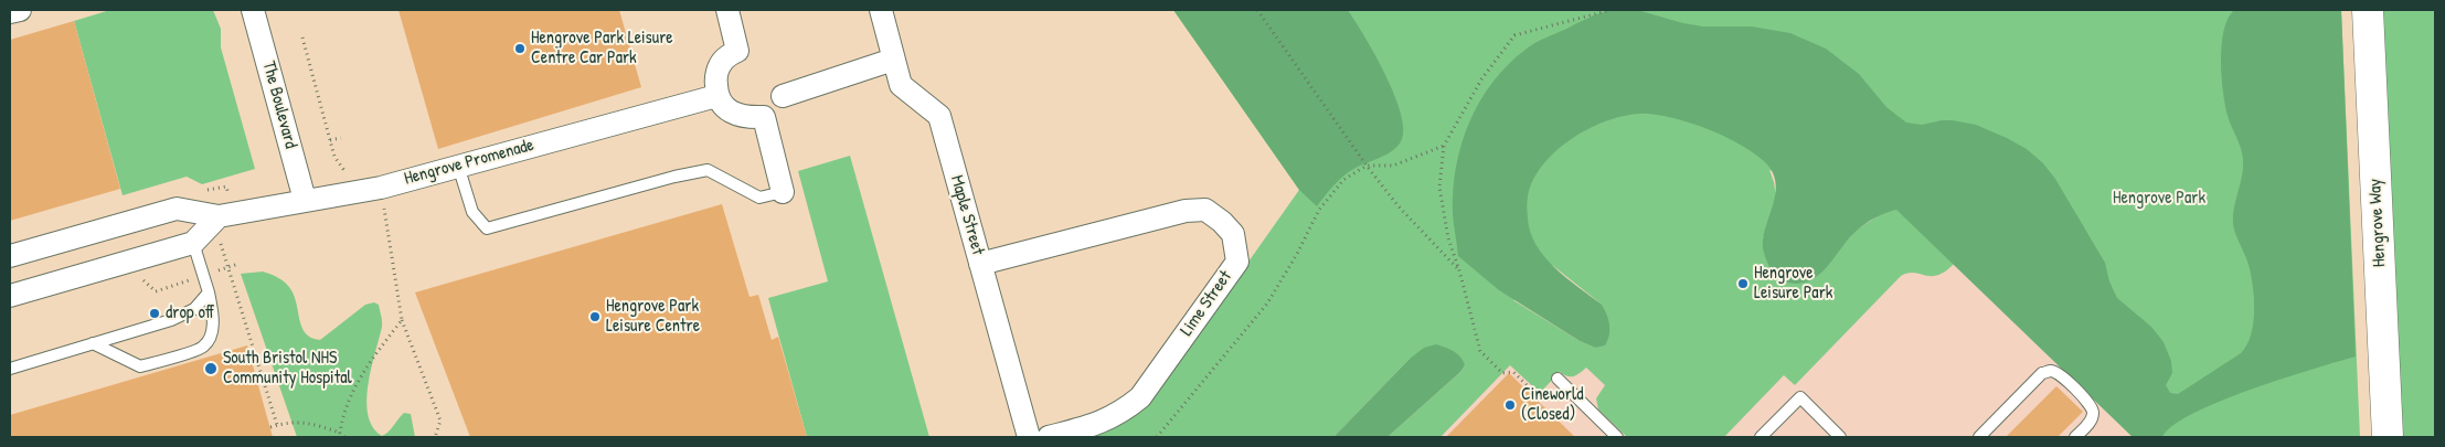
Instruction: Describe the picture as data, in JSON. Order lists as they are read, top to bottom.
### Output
{
  "streets": {
    "highway": ["Hengrove Way"],
    "street": [
      "The Boulevard",
      "Hengrove Promenade",
      "Maple Street",
      "Lime Street"
    ]
  },
  "crossings": [
    ["The Boulevard", "Hengrove Promenade"],
    ["Maple Street", "Lime Street"]
  ],
  "parks": ["Hengrove Park"],
  "places": [
    "Hengrove Park Leisure Centre Car Park",
    "Hengrove Leisure Park",
    "drop off",
    "Hengrove Park Leisure Centre",
    "South Bristol NHS Community Hospital",
    "Cineworld (Closed)"
  ]
}
